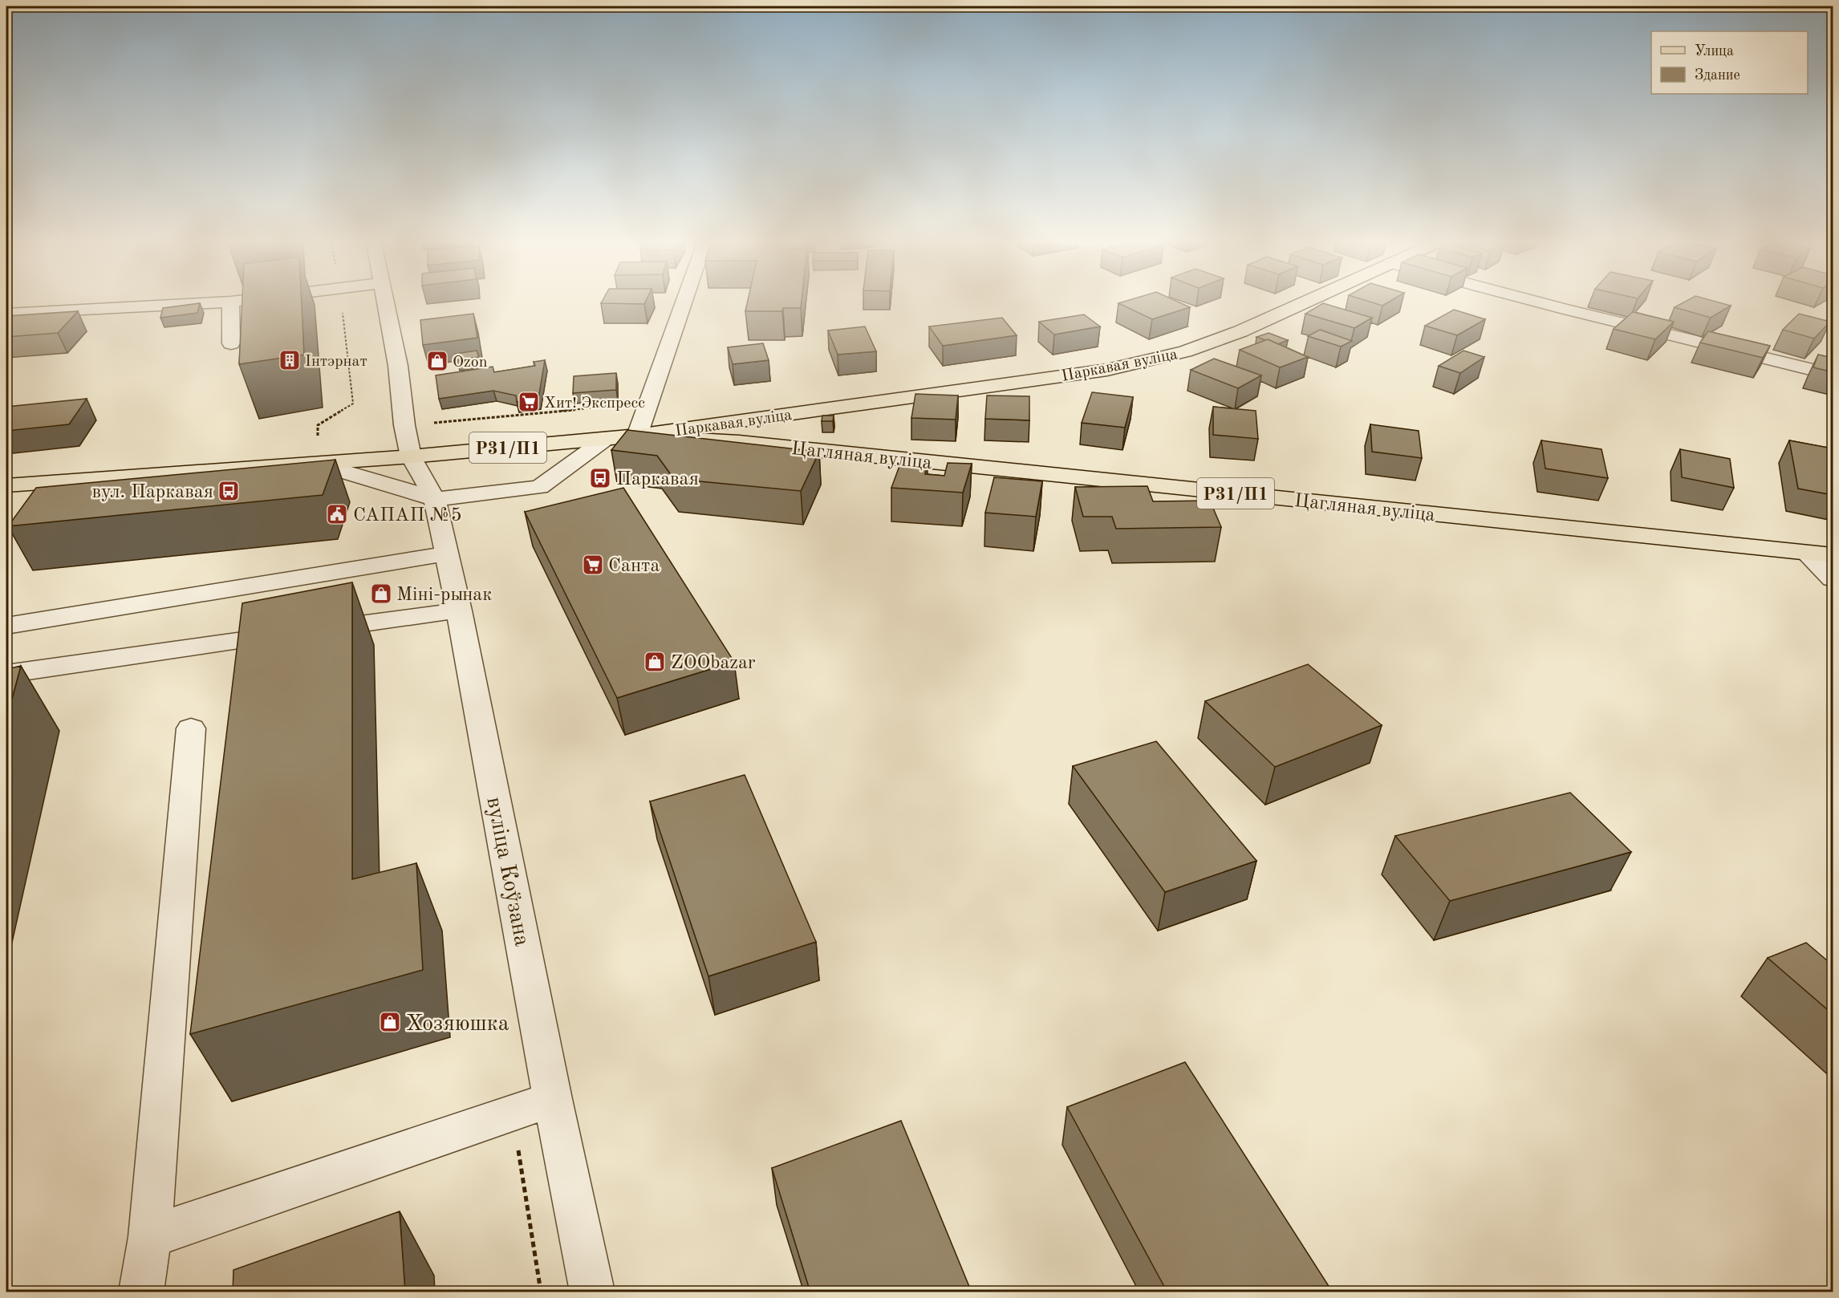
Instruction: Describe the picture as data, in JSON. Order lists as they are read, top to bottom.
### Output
{
  "streets": {
    "main road": ["Паркавая вуліца", "Р31/П1", "Цагляная вуліца"],
    "street": ["вуліца Коўзана"]
  },
  "crossings": [
    ["Паркавая вуліца", "Цагляная вуліца"],
    ["Паркавая вуліца", "вуліца Коўзана"]
  ],
  "places": {
    "building": ["Інтэрнат"],
    "shop": [
      "Ozon",
      "Міні-рынак",
      "ZOObazar",
      "Хозяюшка"
    ],
    "supermarket": ["Хит! Экспресс", "Санта"],
    "bus stop": ["Паркавая", "вул. Паркавая"],
    "public building": ["САПАП №5"]
  },
  "legend": ["Улица", "Здание"]
}
